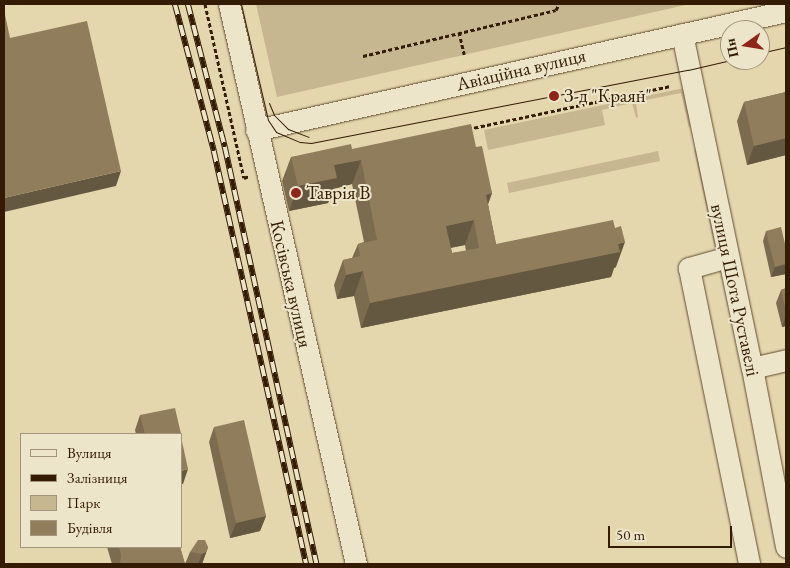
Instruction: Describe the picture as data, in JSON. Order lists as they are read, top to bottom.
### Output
{
  "streets": {
    "street": ["Авіаційна вулиця", "Косівська вулиця", "вулиця Шота Руставелі"]
  },
  "crossings": [
    ["Авіаційна вулиця", "Косівська вулиця"],
    ["Авіаційна вулиця", "вулиця Шота Руставелі"]
  ],
  "places": ["З-д \"Краян\"", "Таврія В"],
  "legend": [
    "Вулиця",
    "Залізниця",
    "Парк",
    "Будівля"
  ],
  "scale_bar": "50 m",
  "north": "left"
}
